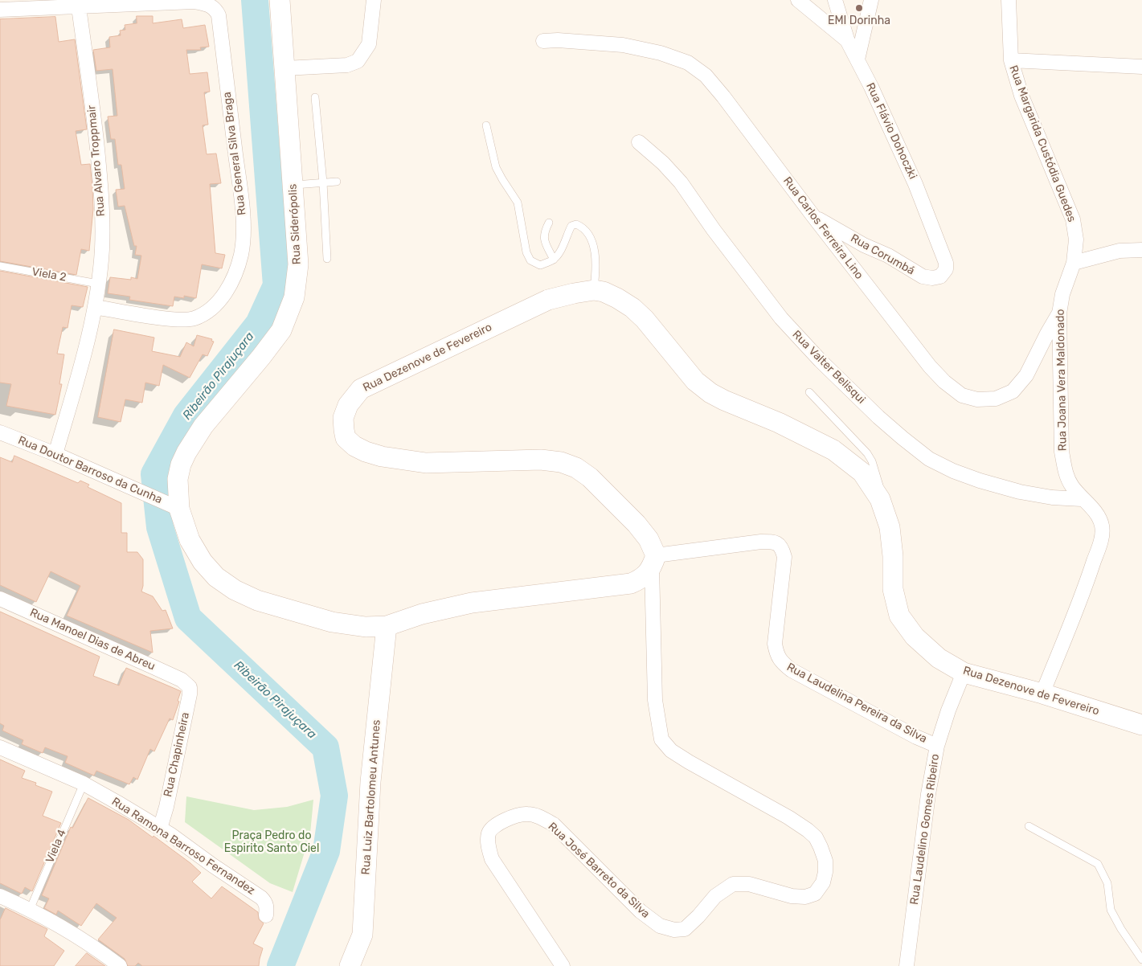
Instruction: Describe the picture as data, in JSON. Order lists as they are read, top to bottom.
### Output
{
  "streets": {
    "street": [
      "Rua Flávio Dohoczki",
      "Rua Margarida Custódia Guedes",
      "Rua General Silva Braga",
      "Rua Alvaro Troppmair",
      "Rua Siderópolis",
      "Rua Carlos Ferreira Lino",
      "Rua Corumbá",
      "Rua Dezenove de Fevereiro",
      "Rua Valter Belisqui",
      "Rua Joana Vera Maldonado",
      "Rua Doutor Barroso da Cunha",
      "Rua Manoel Dias de Abreu",
      "Rua Laudelina Pereira da Silva",
      "Rua Chapinheira",
      "Rua Luiz Bartolomeu Antunes",
      "Rua Laudelino Gomes Ribeiro",
      "Rua Ramona Barroso Fernandez",
      "Rua José Barreto da Silva"
    ],
    "lane": ["Viela 2", "Viela 4"]
  },
  "crossings": [
    ["Rua Flávio Dohoczki", "Rua Corumbá"],
    ["Rua Margarida Custódia Guedes", "Rua Joana Vera Maldonado"],
    ["Rua General Silva Braga", "Rua Alvaro Troppmair"],
    ["Rua Alvaro Troppmair", "Viela 2"],
    ["Rua Alvaro Troppmair", "Rua Doutor Barroso da Cunha"],
    ["Rua Siderópolis", "Rua Doutor Barroso da Cunha"],
    ["Rua Carlos Ferreira Lino", "Rua Corumbá"],
    ["Rua Carlos Ferreira Lino", "Rua Joana Vera Maldonado"],
    ["Rua Dezenove de Fevereiro", "Rua Joana Vera Maldonado"],
    ["Rua Dezenove de Fevereiro", "Rua Laudelina Pereira da Silva"],
    ["Rua Dezenove de Fevereiro", "Rua Laudelino Gomes Ribeiro"],
    ["Rua Dezenove de Fevereiro", "Rua José Barreto da Silva"],
    ["Rua Valter Belisqui", "Rua Joana Vera Maldonado"],
    ["Rua Manoel Dias de Abreu", "Rua Chapinheira"],
    ["Rua Laudelina Pereira da Silva", "Rua Laudelino Gomes Ribeiro"],
    ["Rua Laudelina Pereira da Silva", "Rua José Barreto da Silva"],
    ["Rua Chapinheira", "Rua Ramona Barroso Fernandez"],
    ["Viela 4", "Rua Ramona Barroso Fernandez"]
  ],
  "water": ["Ribeirão Pirajuçara"],
  "parks": ["Praça Pedro do Espirito Santo Ciel"],
  "places": ["EMI Dorinha"]
}
